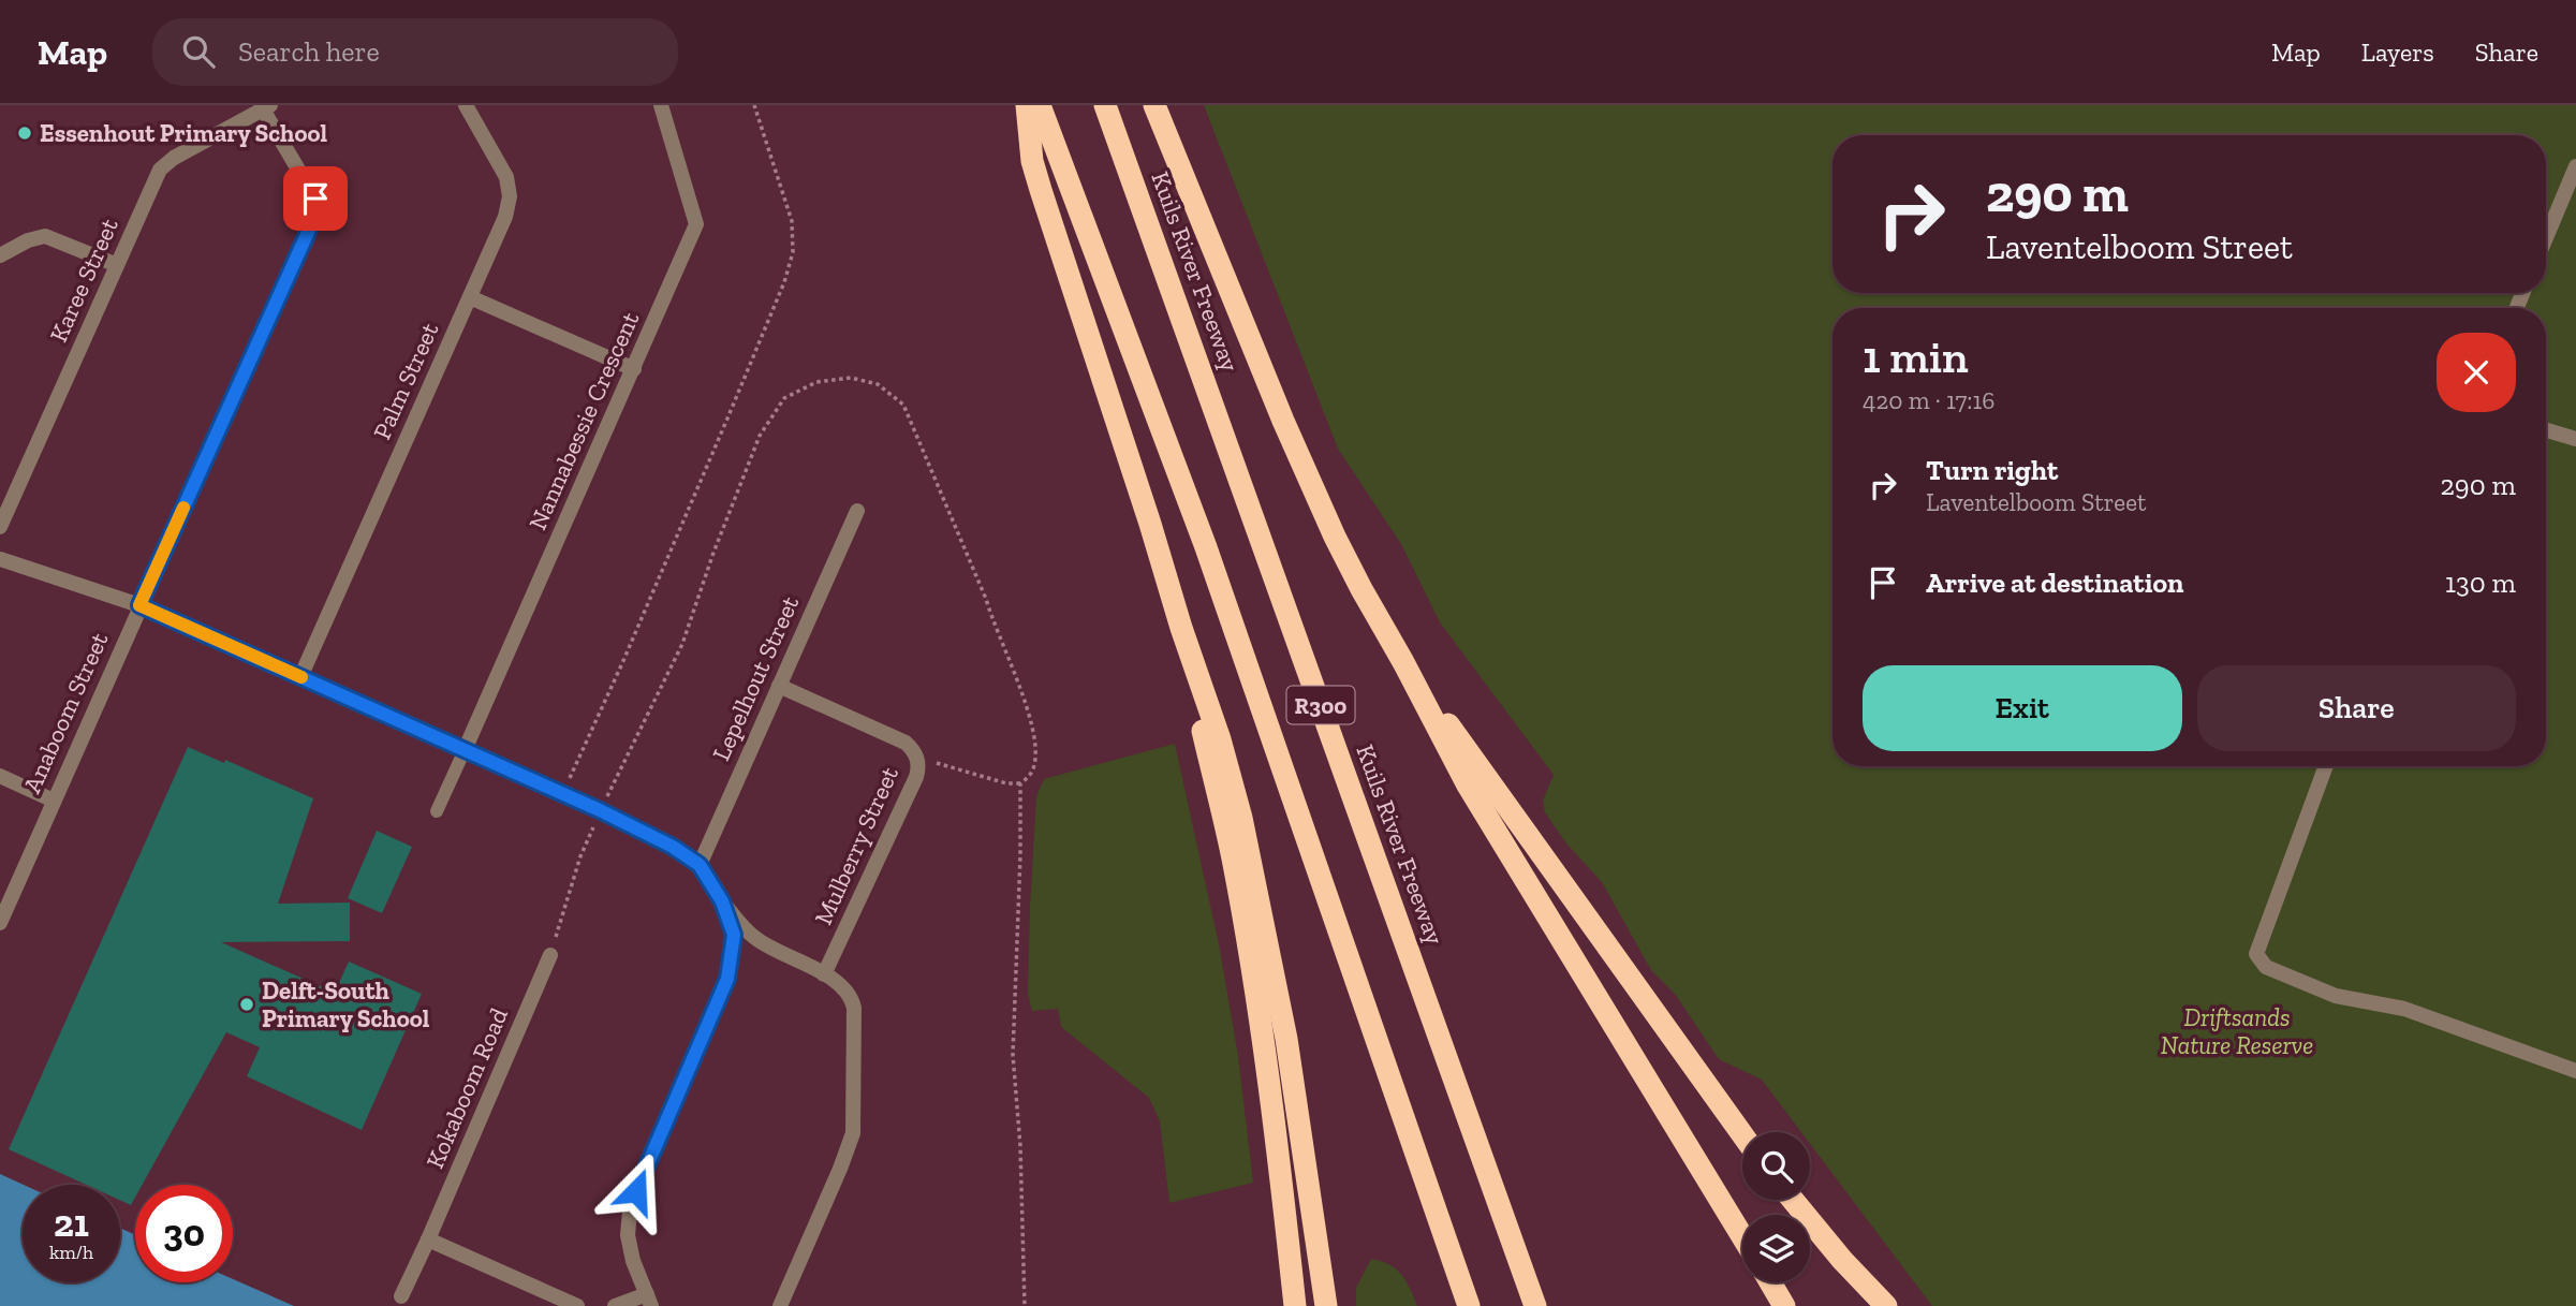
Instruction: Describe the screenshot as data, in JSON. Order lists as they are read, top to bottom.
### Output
{
  "streets": {
    "highway": ["Kuils River Freeway", "R300"],
    "street": [
      "Karee Street",
      "Palm Street",
      "Nannabessie Crescent",
      "Lepelhout Street",
      "Anaboom Street",
      "Mulberry Street",
      "Kokaboom Road"
    ]
  },
  "crossings": [
    ["Karee Street", "Anaboom Street"],
    ["Lepelhout Street", "Mulberry Street"]
  ],
  "parks": ["Driftsands Nature Reserve"],
  "places": ["Essenhout Primary School", "Delft-South Primary School"],
  "page": {
    "header": "Map",
    "search": "Search here",
    "nav": ["Map", "Layers", "Share"],
    "turn": ["290 m", "Laventelboom Street"],
    "heading": ["1 min", "420 m · 17:16"],
    "list": [
      {
        "name": "Turn right",
        "note": "Laventelboom Street",
        "value": "290 m"
      },
      {
        "name": "Arrive at destination",
        "value": "130 m"
      }
    ],
    "buttons": ["Exit", "Share"],
    "speed": "21 km/h",
    "limit": "30"
  }
}
